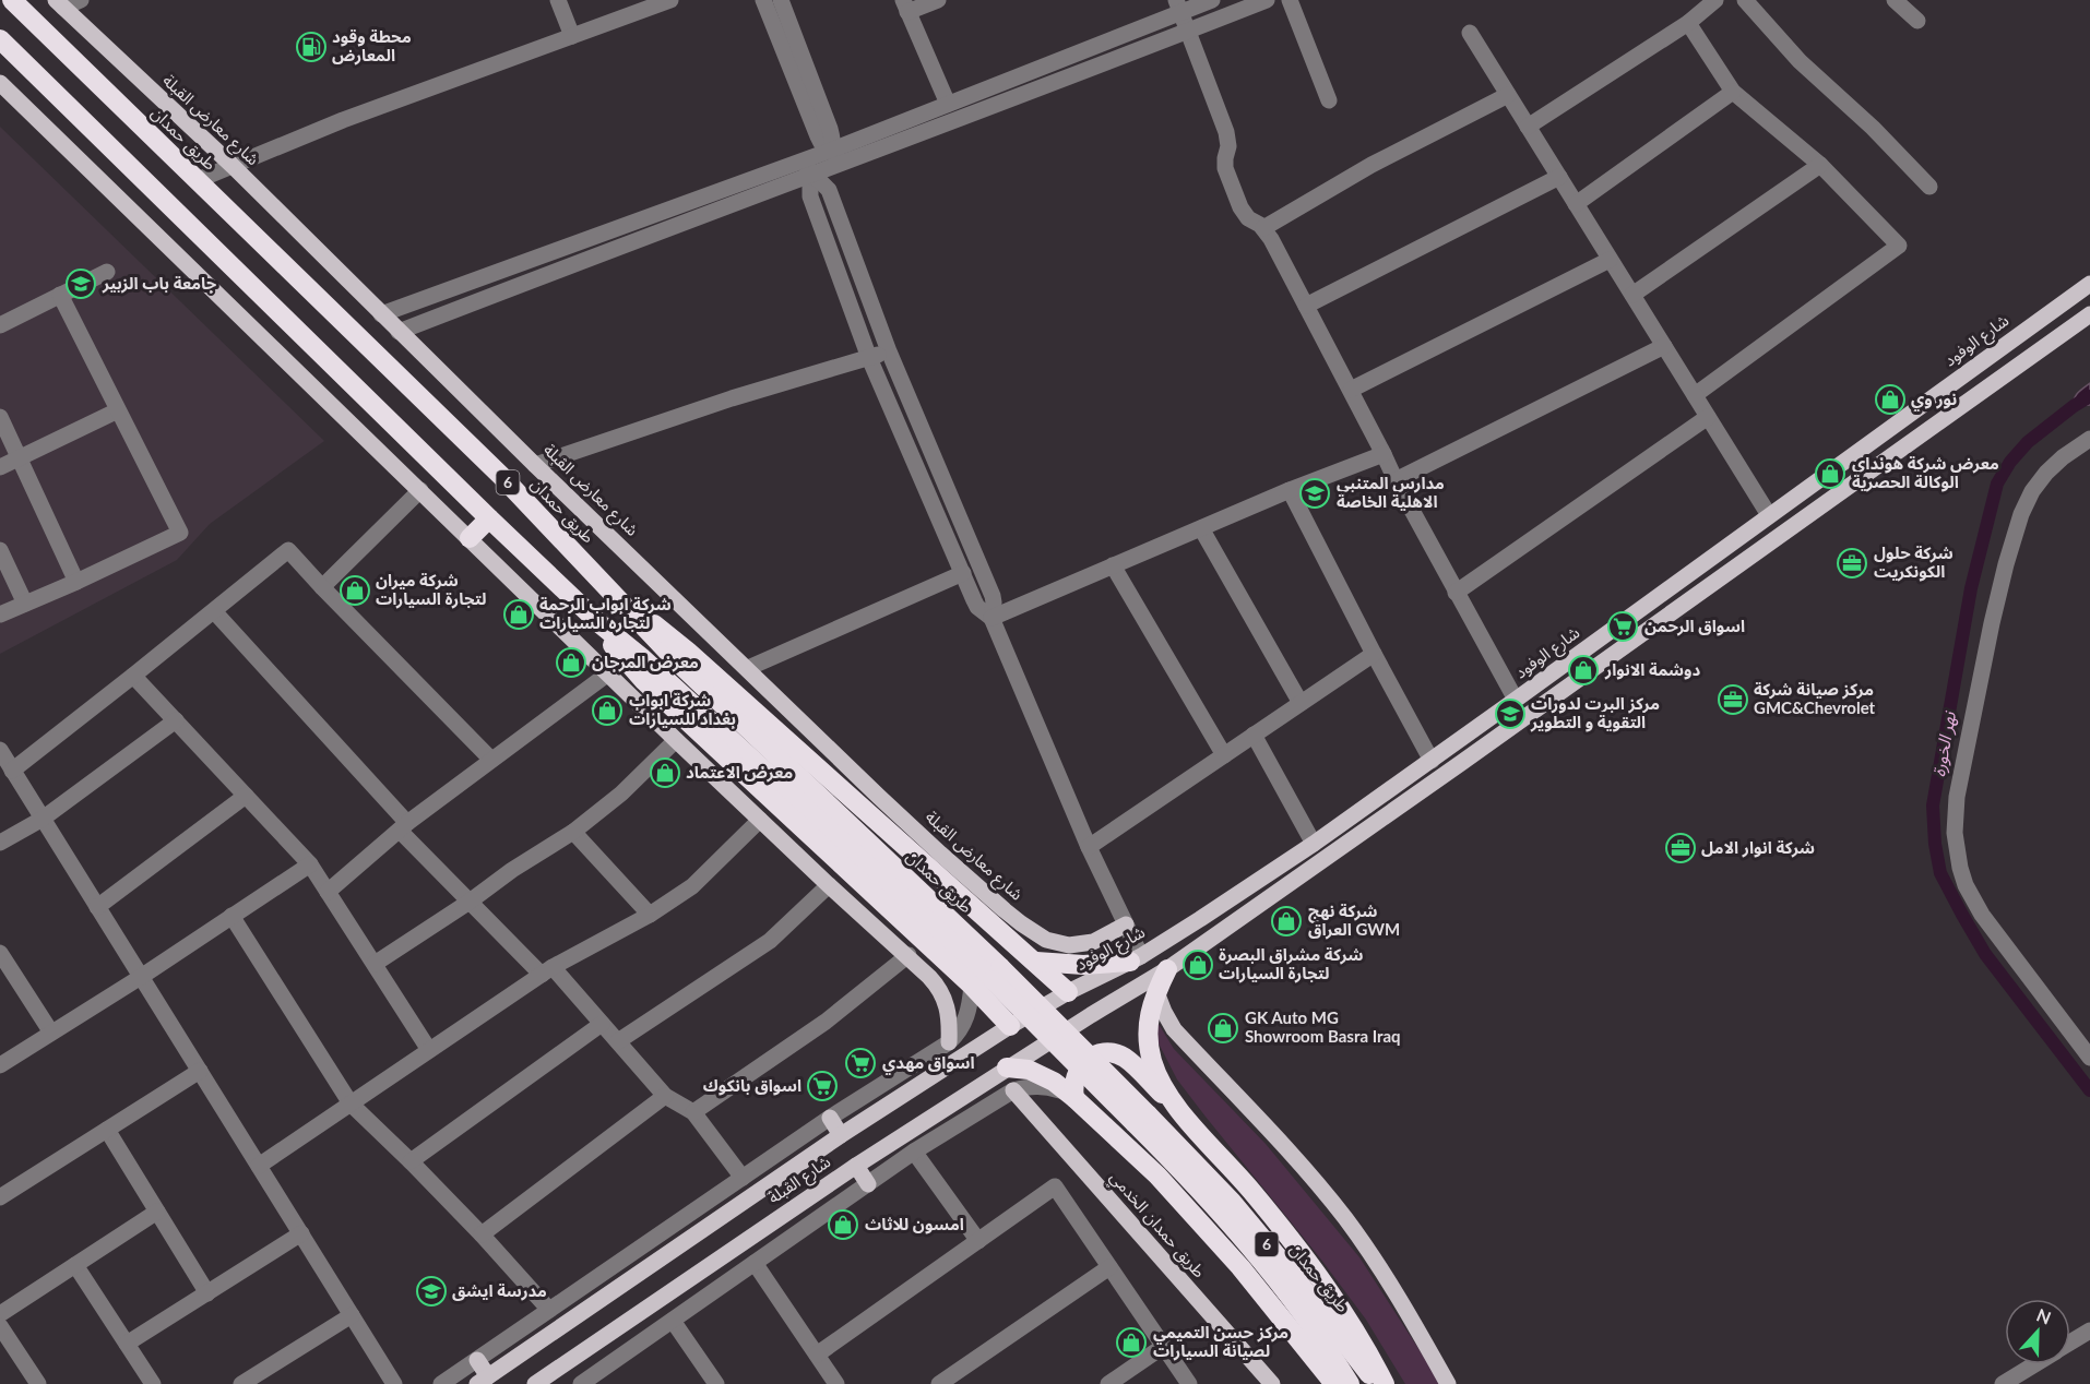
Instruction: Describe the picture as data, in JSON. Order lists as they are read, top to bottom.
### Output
{
  "streets": {
    "highway": ["طريق حمدان", "6"],
    "main road": [
      "شارع معارض القبلة",
      "شارع الوفود",
      "شارع القبلة",
      "طريق حمدان الخدمي"
    ]
  },
  "crossings": [
    ["طريق حمدان", "6"],
    ["شارع الوفود", "شارع القبلة"]
  ],
  "water": ["نهر الخورة"],
  "places": {
    "fuel station": ["محطة وقود المعارض"],
    "school or university": [
      "جامعة باب الزبير",
      "مدارس المتنبي الاهلية الخاصة",
      "مركز البرت لدورات التقوية و التطوير",
      "مدرسة ايشق"
    ],
    "shop": [
      "نور وي",
      "معرض شركة هونداي الوكالة الحصرية",
      "شركة ميران لتجارة السيارات",
      "شركة ابواب الرحمة لتجاره السيارات",
      "معرض المرجان",
      "دوشمة الانوار",
      "شركة ابواب بغداد للسيارات",
      "معرض الاعتماد",
      "شركة نهج العراق GWM",
      "شركة مشراق البصرة لتجارة السيارات",
      "GK Auto MG Showroom Basra Iraq",
      "امسون للاثاث",
      "مركز حسن التميمي لصيانة السيارات"
    ],
    "office": ["شركة حلول الكونكريت", "مركز صيانة شركة GMC&Chevrolet", "شركة انوار الامل"],
    "supermarket": ["اسواق الرحمن", "اسواق مهدي", "اسواق بانكوك"]
  },
  "north": "top"
}
